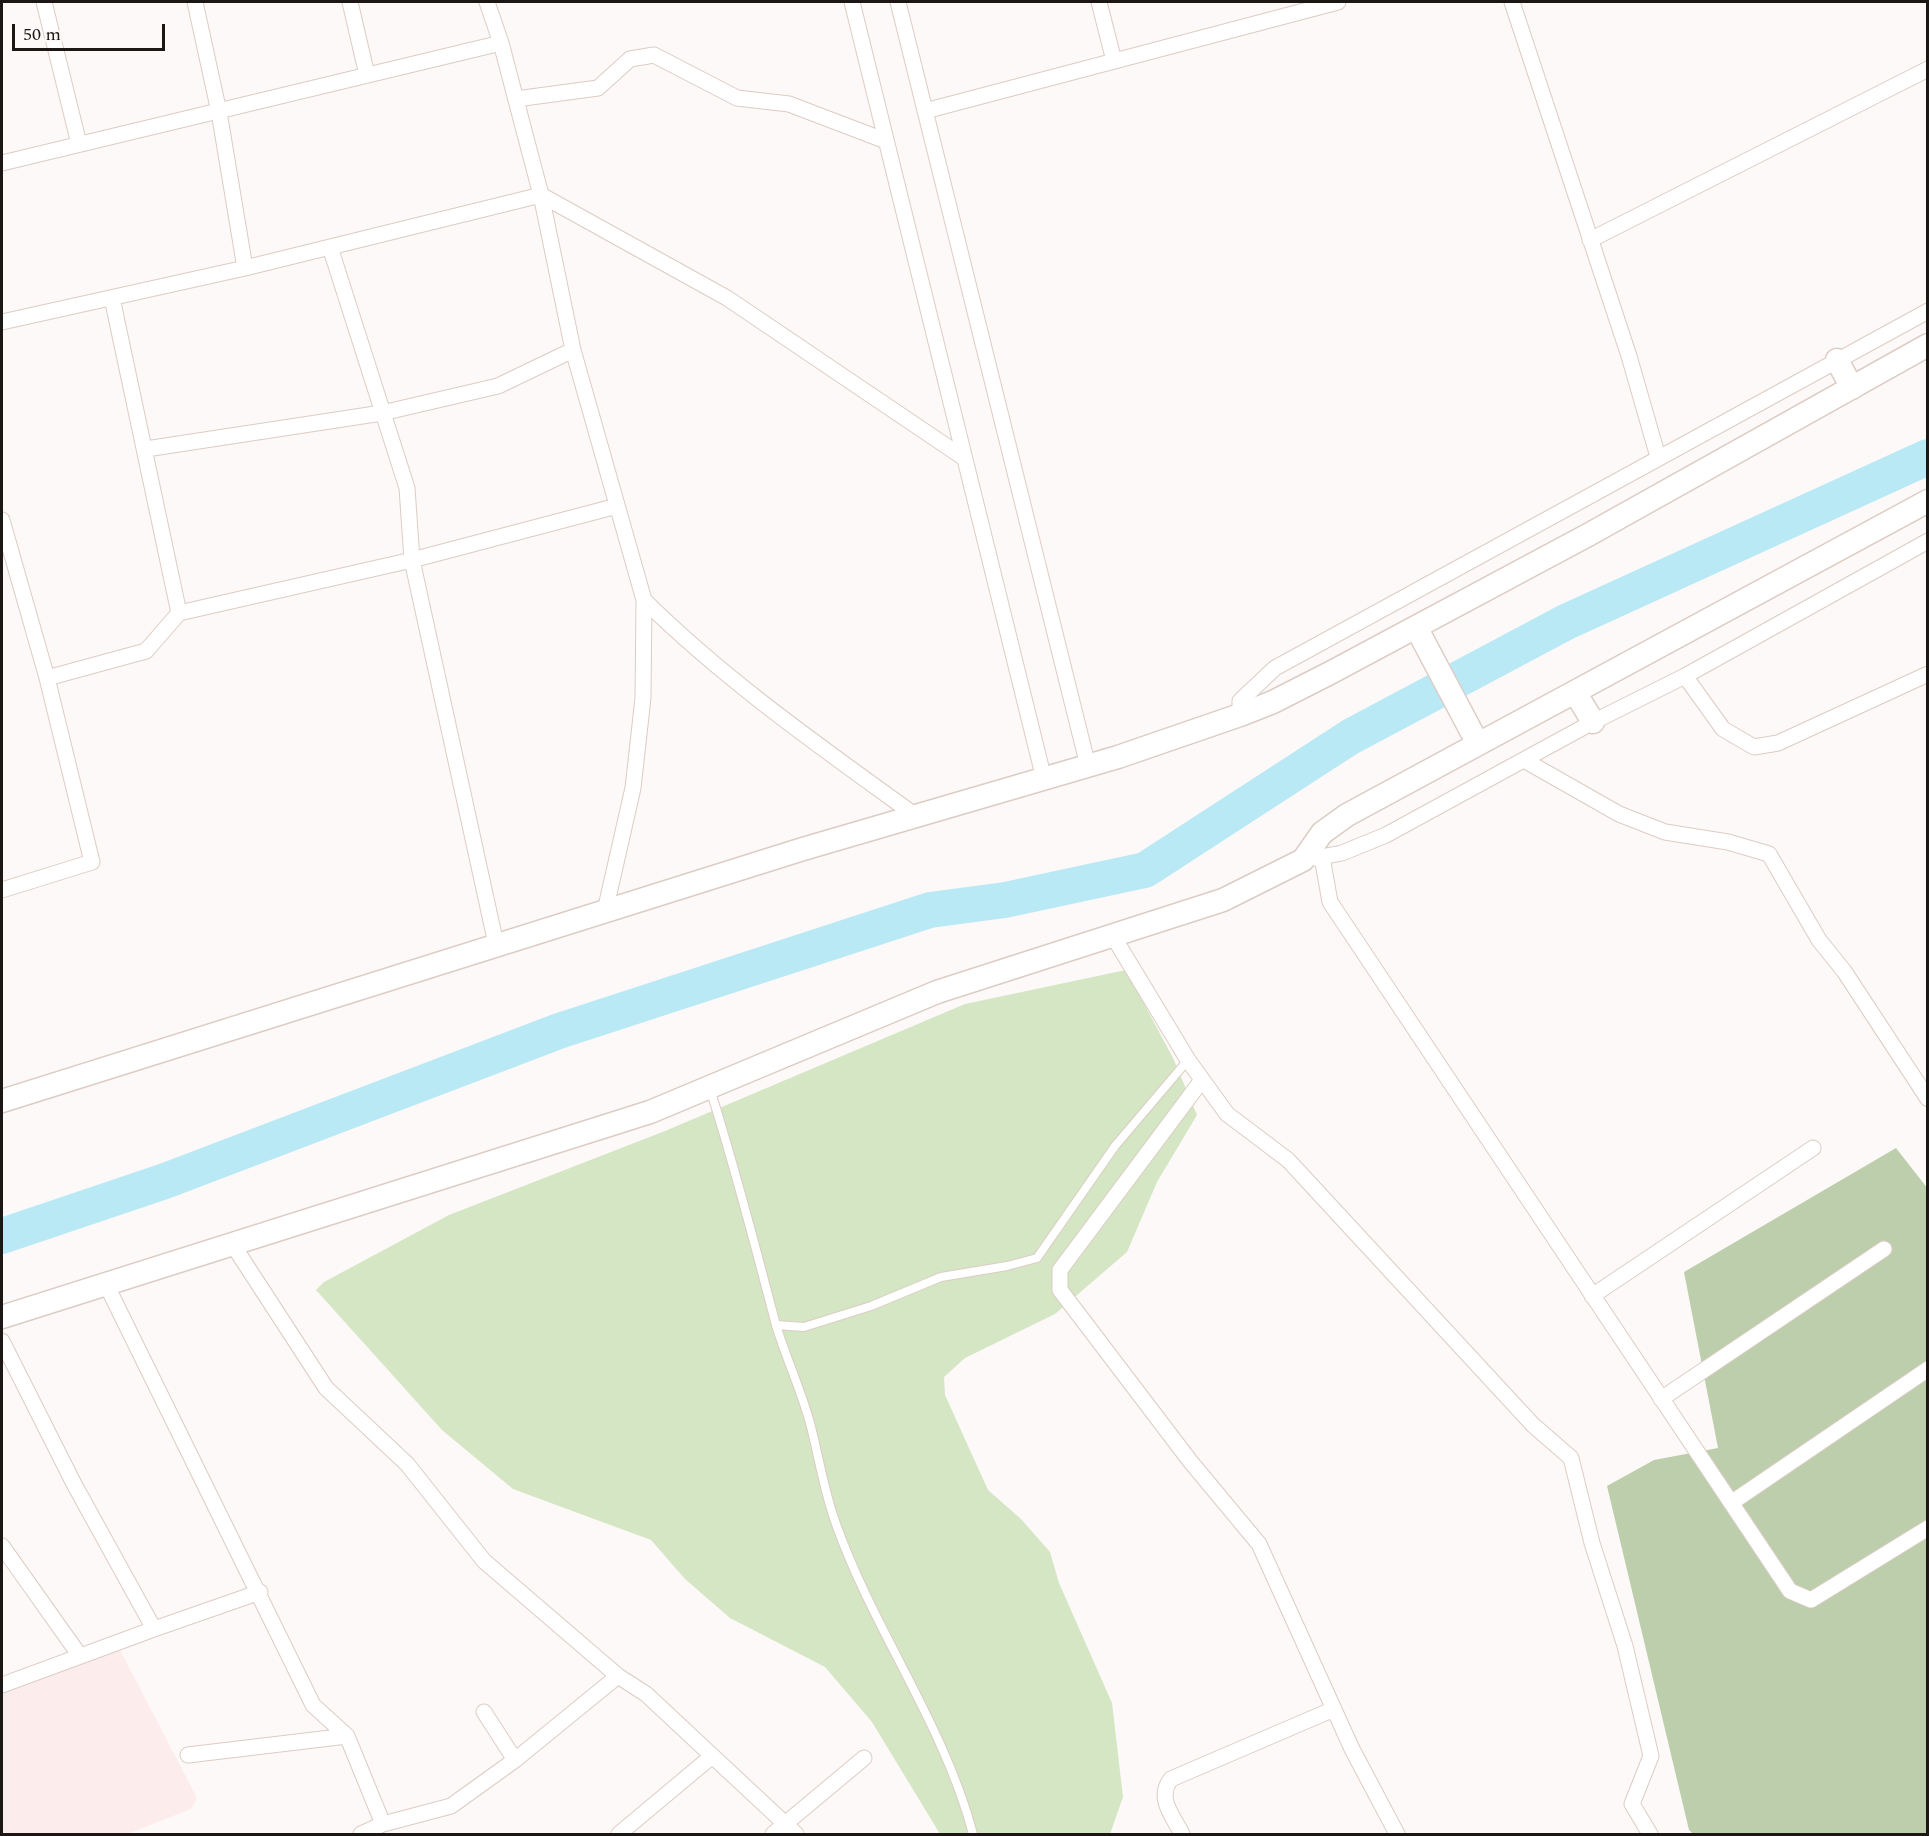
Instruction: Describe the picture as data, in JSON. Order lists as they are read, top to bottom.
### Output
{
  "scale_bar": "50 m"
}
